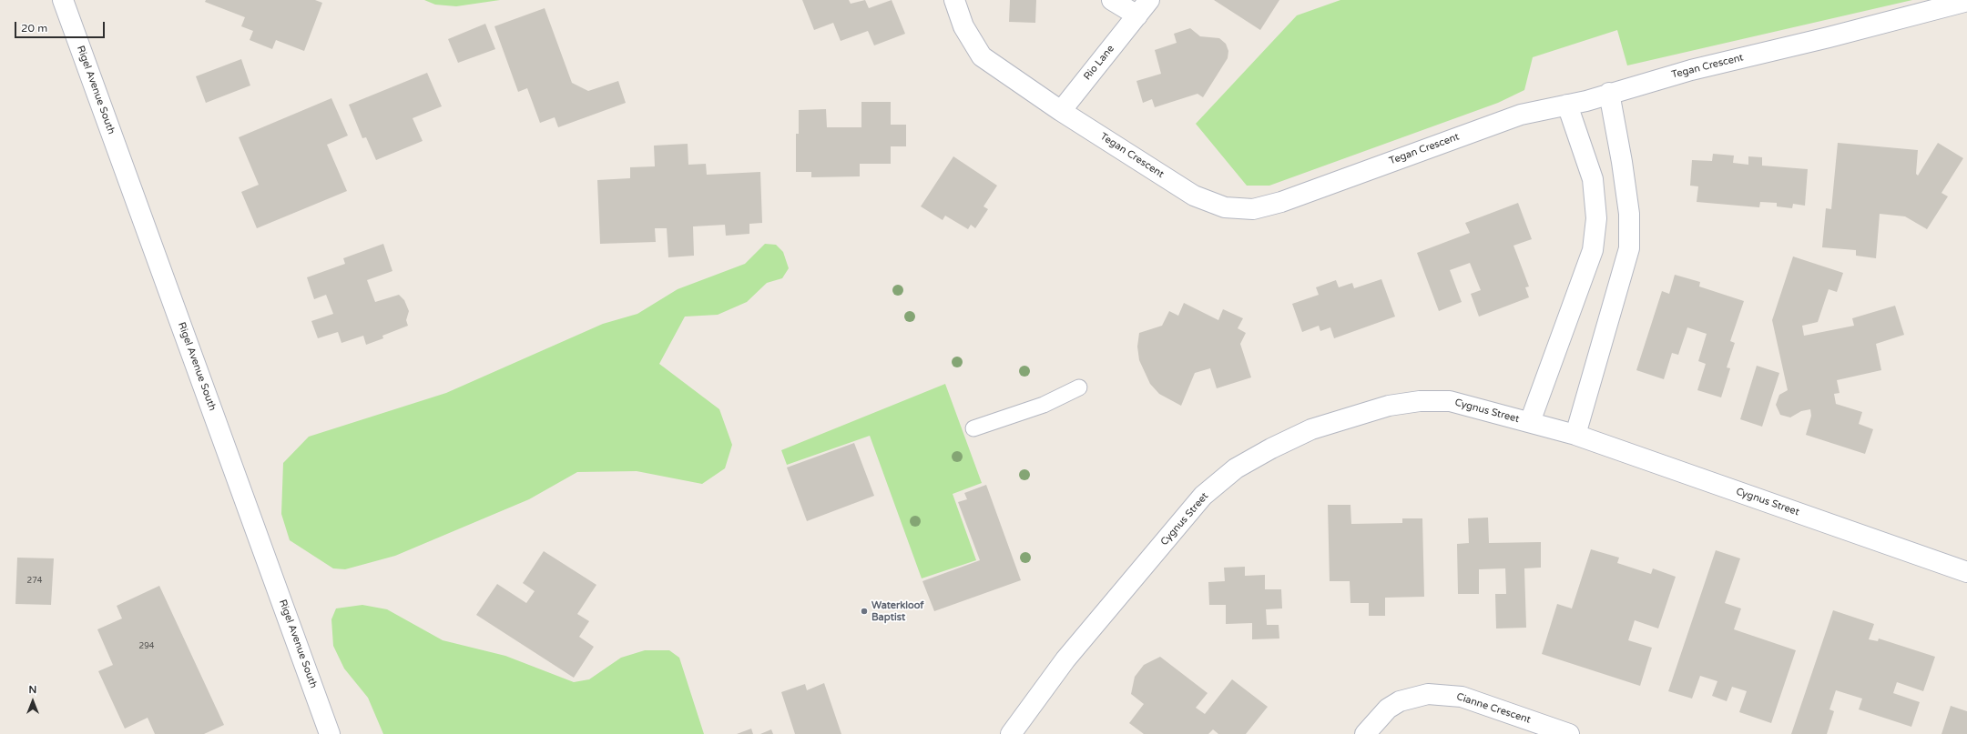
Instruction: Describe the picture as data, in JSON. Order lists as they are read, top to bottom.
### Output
{
  "streets": {
    "street": [
      "Rio Lane",
      "Tegan Crescent",
      "Rigel Avenue South",
      "Cygnus Street",
      "Cianne Crescent"
    ]
  },
  "crossings": [
    ["Rio Lane", "Tegan Crescent"]
  ],
  "places": ["Waterkloof Baptist"],
  "house_numbers": ["274", "294"],
  "scale_bar": "20 m",
  "north": "top"
}
